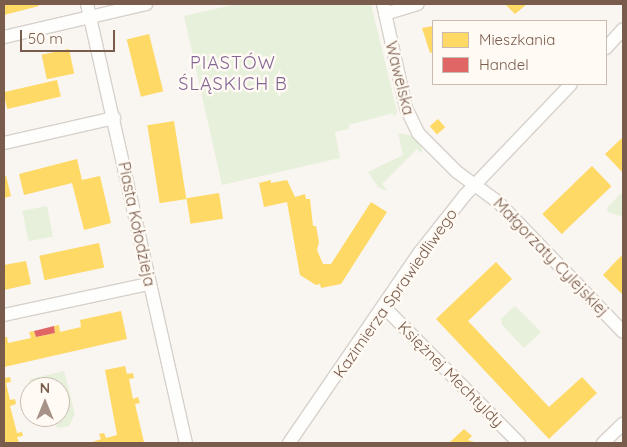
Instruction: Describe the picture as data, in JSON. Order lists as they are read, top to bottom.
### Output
{
  "streets": {
    "street": [
      "Wawelska",
      "Piasta Kołodzieja",
      "Małgorzaty Cylejskiej",
      "Kazimierza Sprawiedliwego",
      "Księżnej Mechtyldy"
    ]
  },
  "crossings": [
    ["Wawelska", "Małgorzaty Cylejskiej"],
    ["Wawelska", "Kazimierza Sprawiedliwego"],
    ["Małgorzaty Cylejskiej", "Kazimierza Sprawiedliwego"],
    ["Kazimierza Sprawiedliwego", "Księżnej Mechtyldy"]
  ],
  "districts": ["PIASTÓW ŚLĄSKICH B"],
  "legend": ["Mieszkania", "Handel"],
  "scale_bar": "50 m",
  "north": "top"
}
